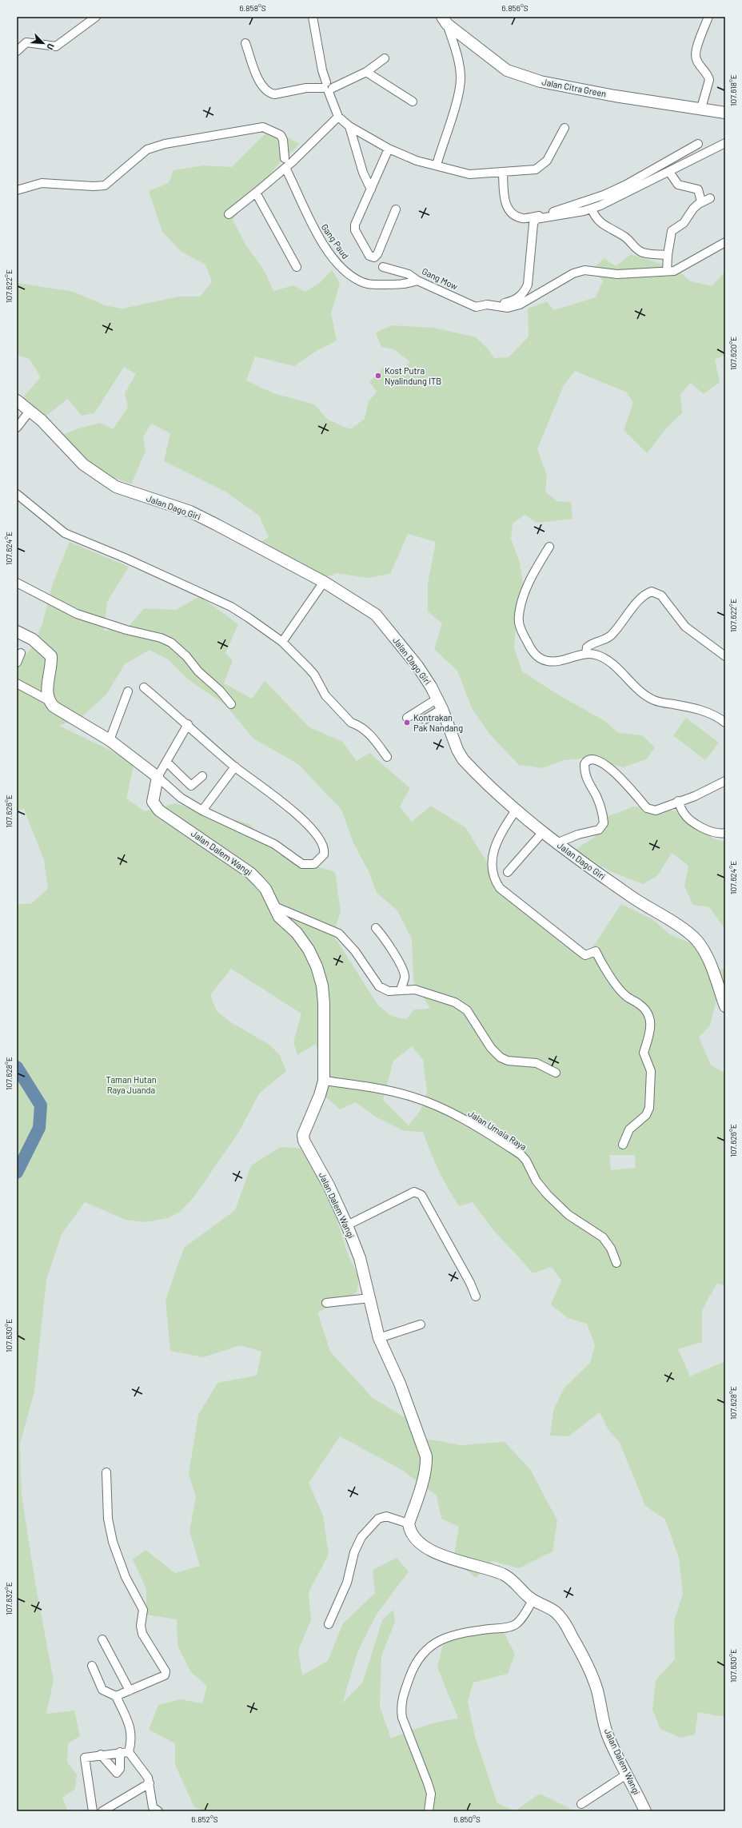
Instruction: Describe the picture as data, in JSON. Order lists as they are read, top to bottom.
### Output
{
  "streets": {
    "street": [
      "Jalan Citra Green",
      "Gang Paud",
      "Gang Mow",
      "Jalan Dago Giri",
      "Jalan Dalem Wangi",
      "Jalan Umaia Raya"
    ]
  },
  "crossings": [
    ["Gang Paud", "Gang Mow"],
    ["Jalan Dalem Wangi", "Jalan Umaia Raya"]
  ],
  "parks": ["Taman Hutan Raya Juanda"],
  "places": ["Kost Putra Nyalindung ITB", "Kontrakan Pak Nandang"],
  "north": "bottom right",
  "coordinates": [
    "6.858°S",
    "6.856°S",
    "107.618°E",
    "107.622°E",
    "107.620°E",
    "107.624°E",
    "107.626°E",
    "107.628°E",
    "107.630°E",
    "107.632°E",
    "6.852°S",
    "6.850°S"
  ]
}
